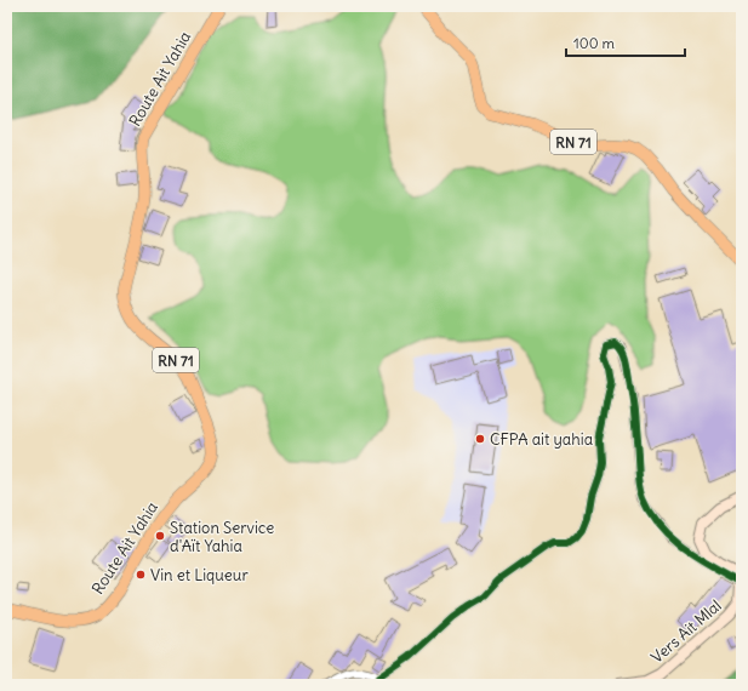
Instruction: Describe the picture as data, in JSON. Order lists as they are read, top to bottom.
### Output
{
  "streets": {
    "main road": ["Route Ait Yahia", "RN 71"],
    "street": ["Vers Ait Mlal"]
  },
  "places": ["CFPA ait yahia", "Station Service d'Aït Yahia", "Vin et Liqueur"],
  "scale_bar": "100 m"
}
